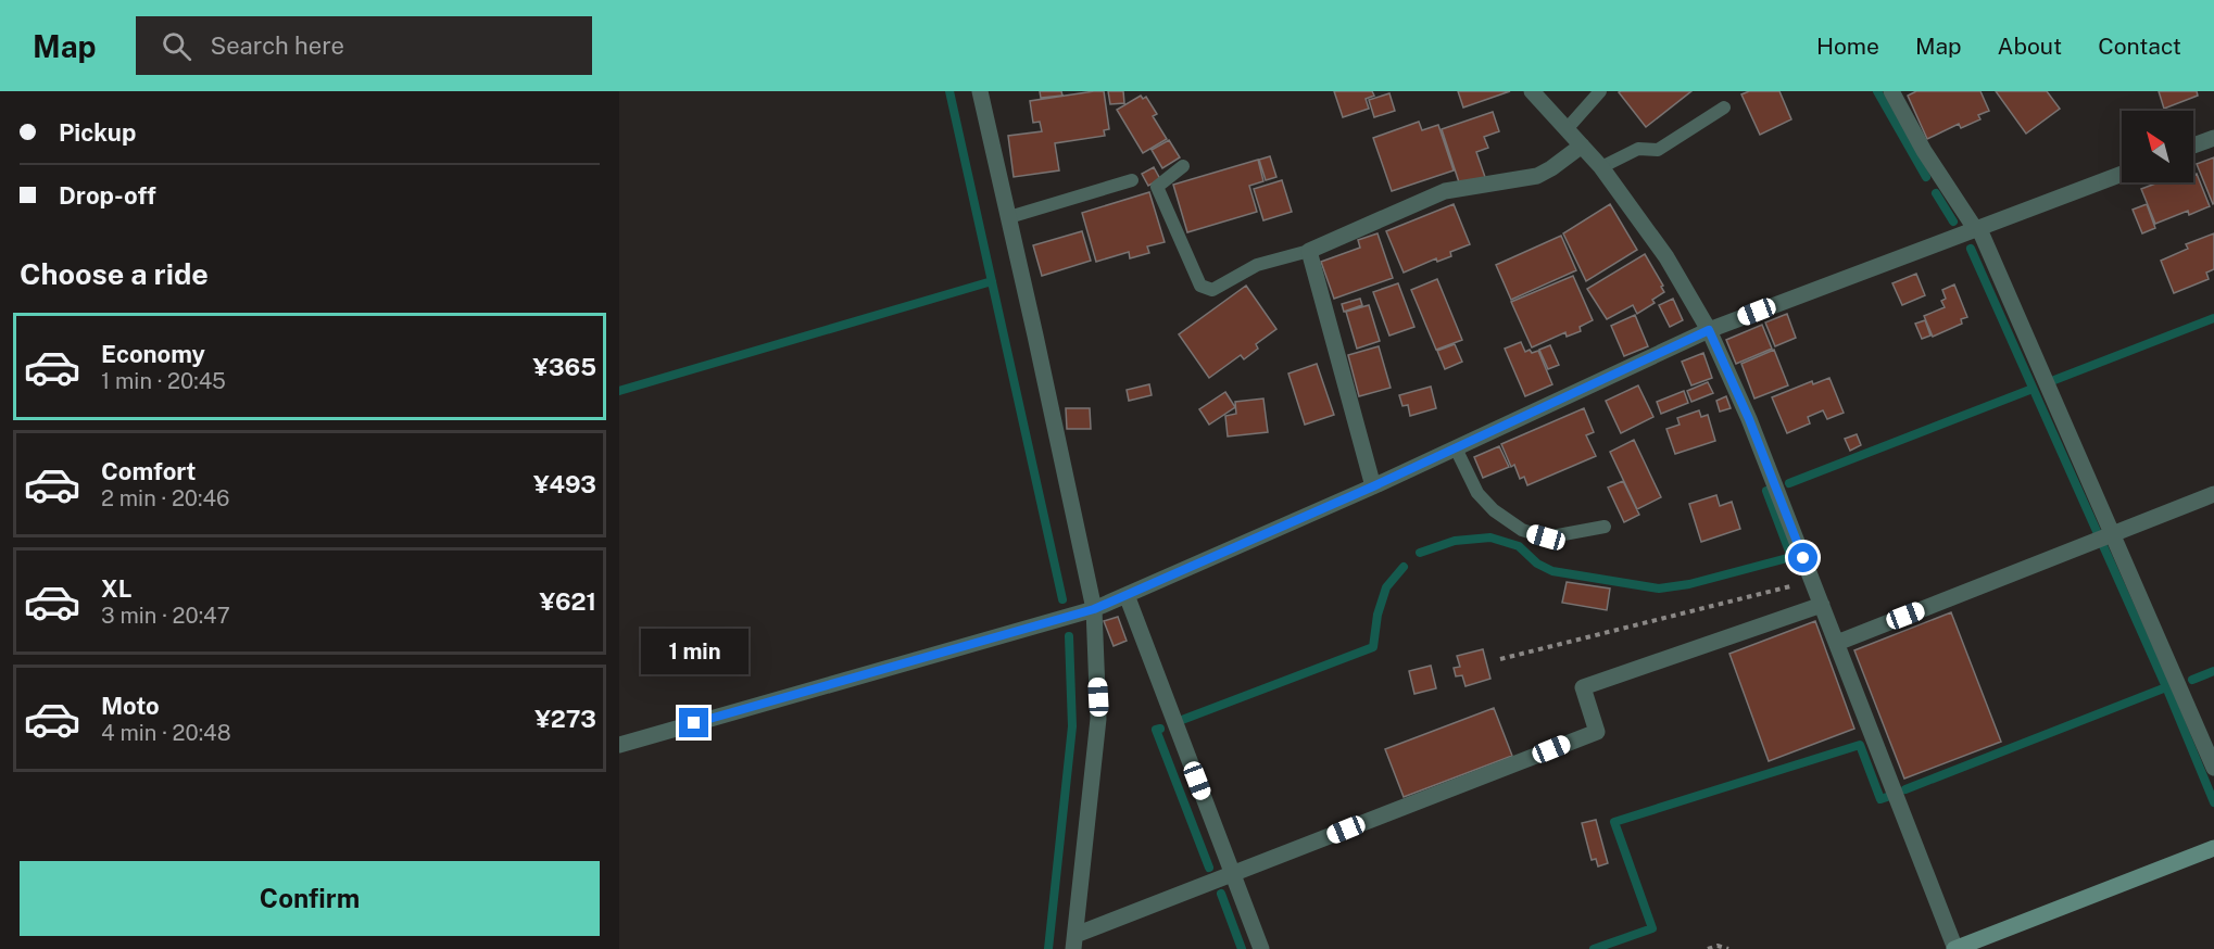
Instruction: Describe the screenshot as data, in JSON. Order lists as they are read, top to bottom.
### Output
{
  "north": "top left",
  "page": {
    "header": "Map",
    "search": "Search here",
    "nav": [
      "Home",
      "Map",
      "About",
      "Contact"
    ],
    "banner": ["Pickup", "Drop-off"],
    "heading": "Choose a ride",
    "list": [
      {
        "name": "Economy",
        "note": "1 min · 20:45",
        "value": "¥365"
      },
      {
        "name": "Comfort",
        "note": "2 min · 20:46",
        "value": "¥493"
      },
      {
        "name": "XL",
        "note": "3 min · 20:47",
        "value": "¥621"
      },
      {
        "name": "Moto",
        "note": "4 min · 20:48",
        "value": "¥273"
      }
    ],
    "bubble": "1 min",
    "buttons": "Confirm"
  }
}
